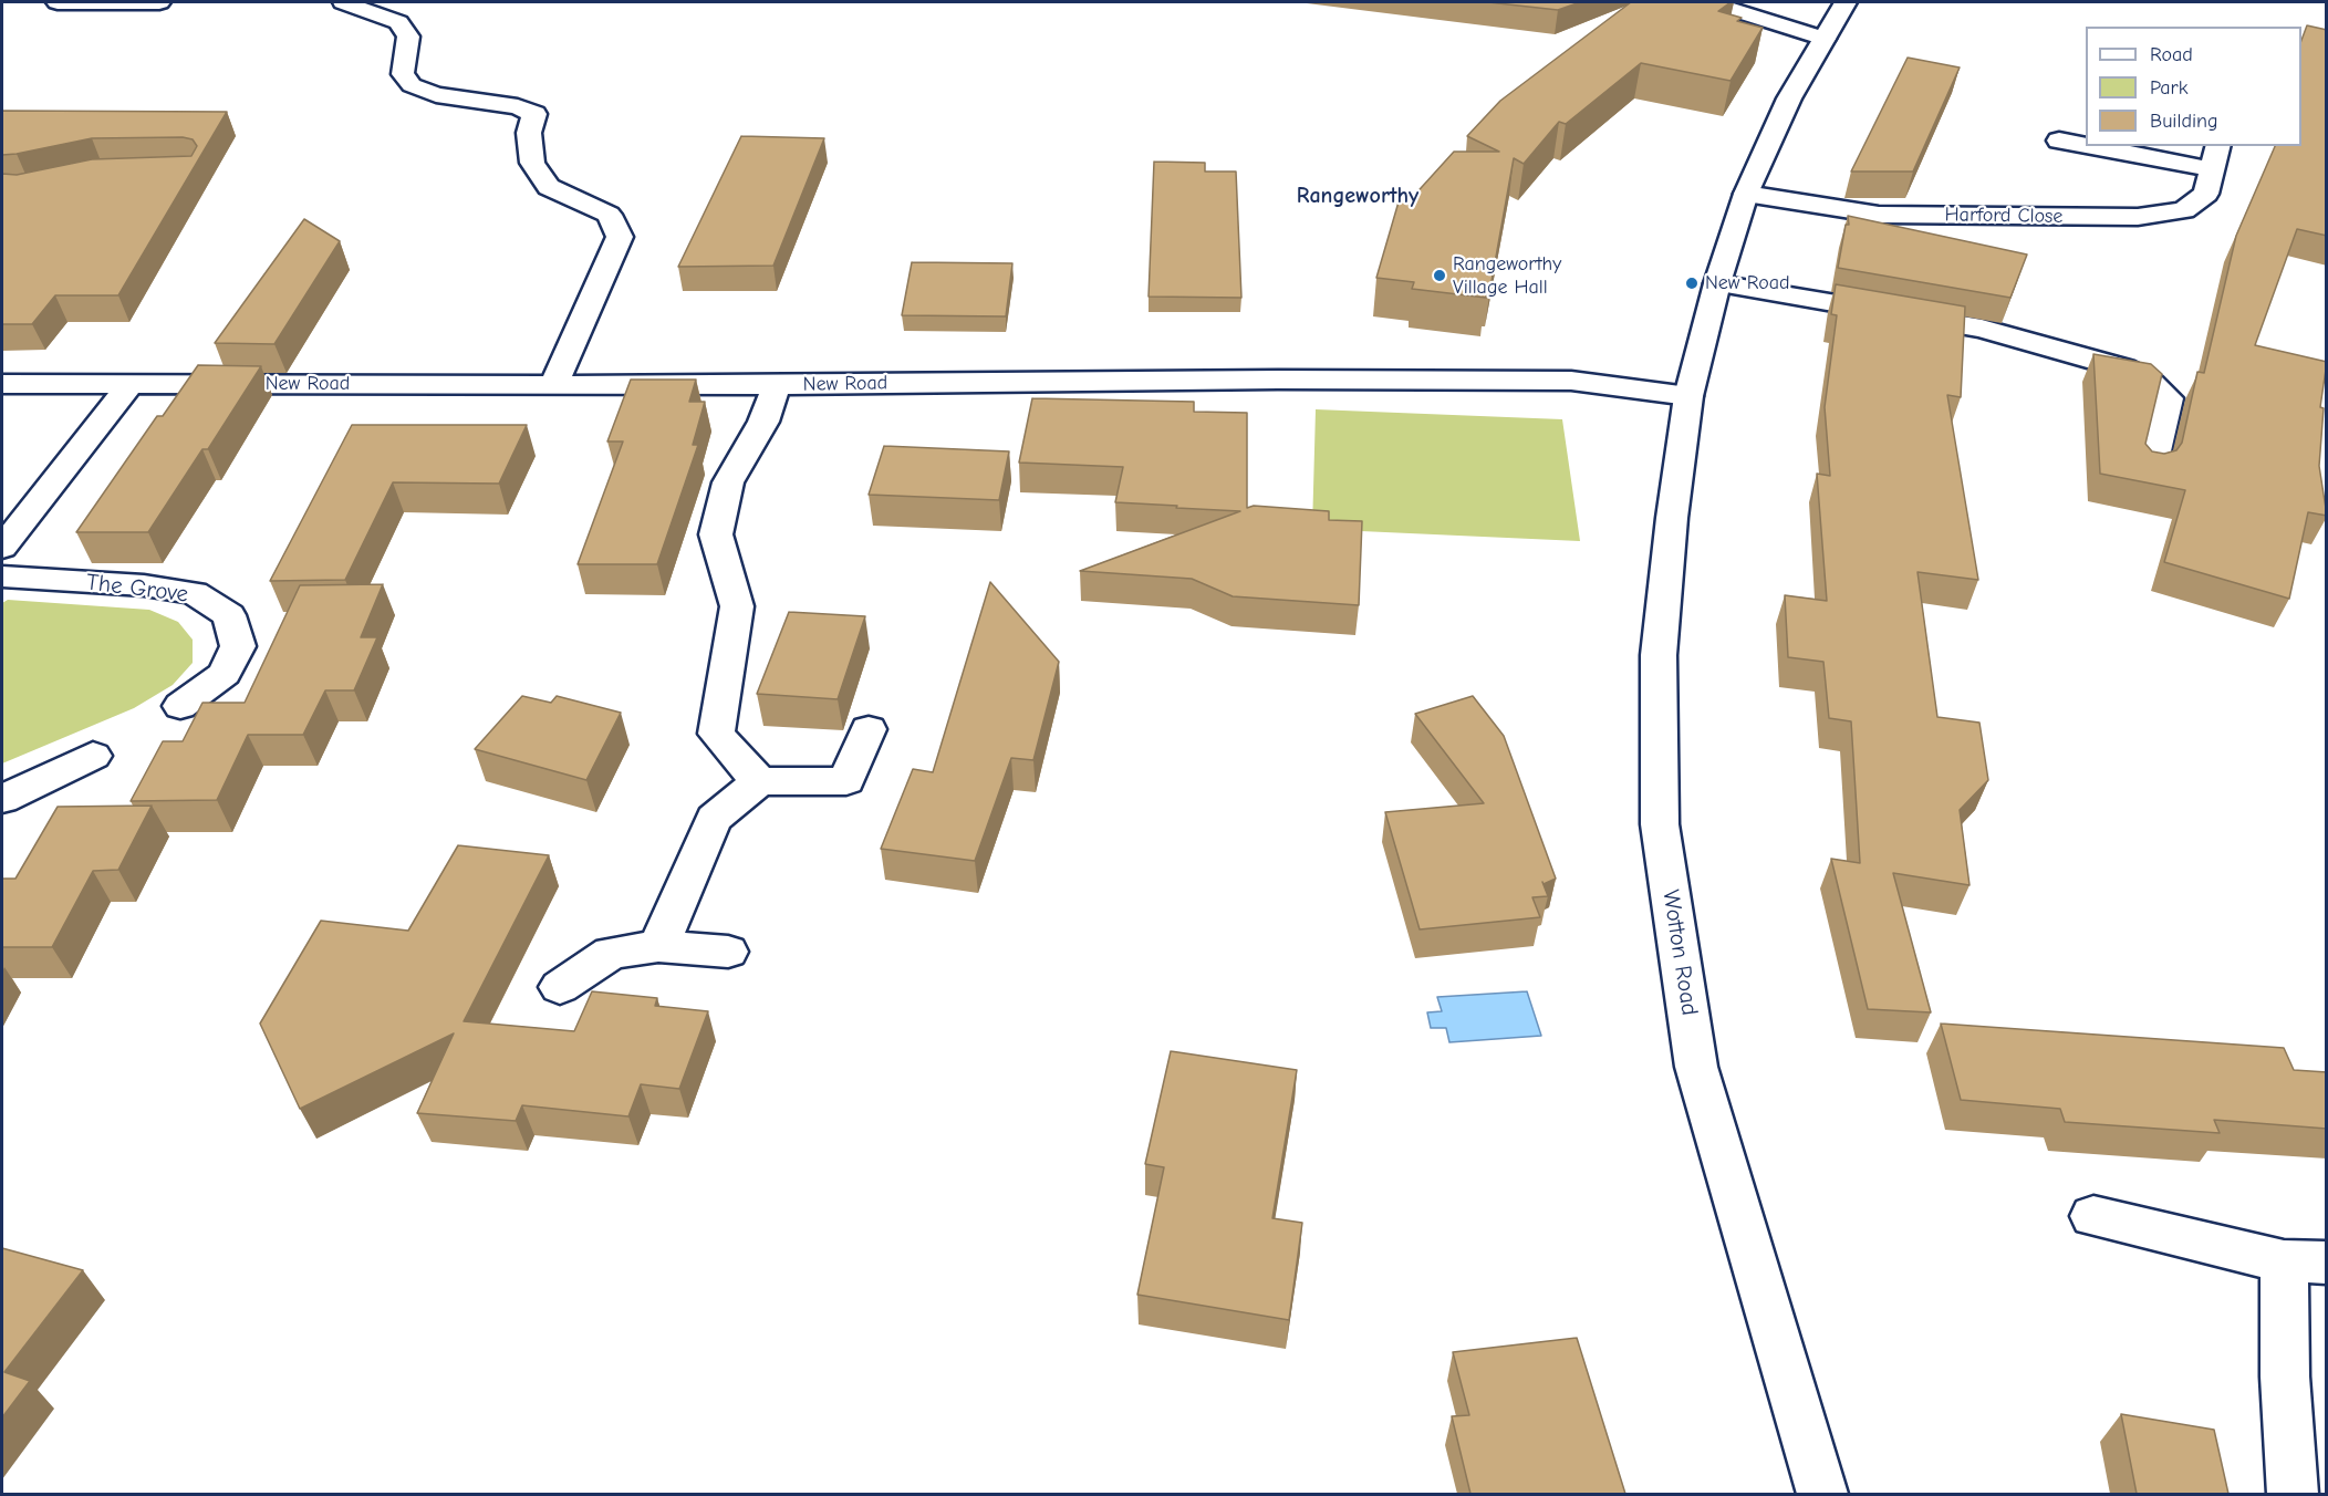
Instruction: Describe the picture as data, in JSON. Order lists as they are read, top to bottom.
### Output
{
  "streets": {
    "street": [
      "Harford Close",
      "New Road",
      "The Grove",
      "Wotton Road"
    ]
  },
  "crossings": [
    ["Harford Close", "Wotton Road"],
    ["New Road", "Wotton Road"]
  ],
  "districts": ["Rangeworthy"],
  "places": ["Rangeworthy Village Hall", "New Road"],
  "legend": ["Road", "Park", "Building"]
}
